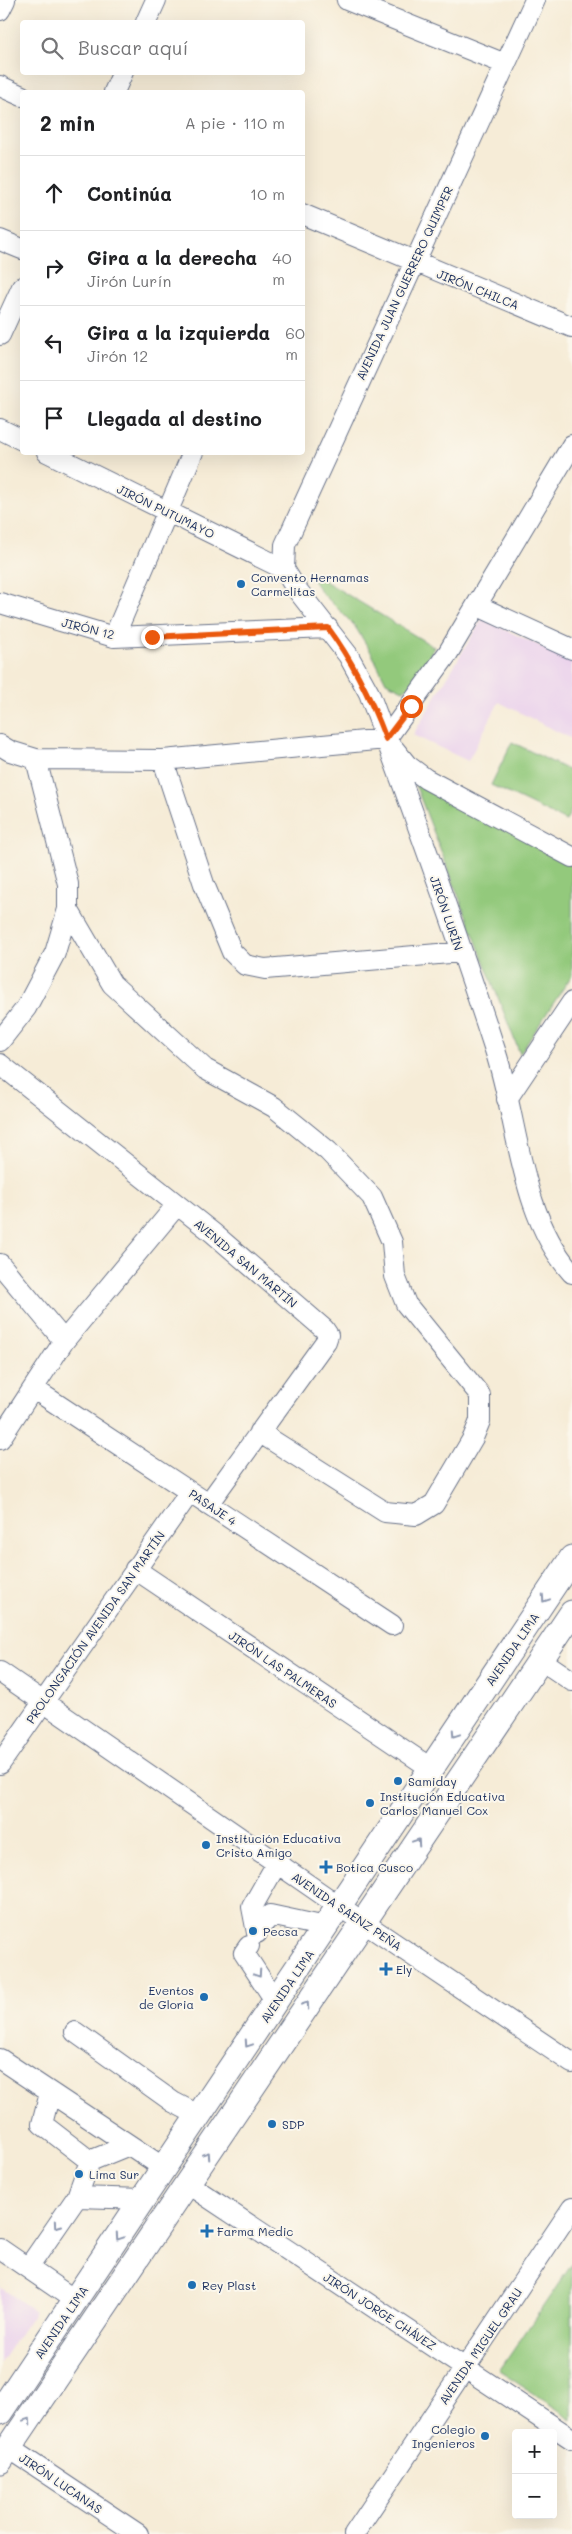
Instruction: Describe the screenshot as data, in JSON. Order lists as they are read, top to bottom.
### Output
{
  "streets": {
    "main road": ["AVENIDA LIMA"],
    "street": [
      "AVENIDA JUAN GUERRERO QUIMPER",
      "JIRÓN CHILCA",
      "JIRÓN PUTUMAYO",
      "JIRÓN 12",
      "JIRÓN LURÍN",
      "AVENIDA SAN MARTÍN",
      "PASAJE 4",
      "PROLONGACIÓN AVENIDA SAN MARTÍN",
      "JIRÓN LAS PALMERAS",
      "AVENIDA SAENZ PEÑA",
      "JIRÓN JORGE CHÁVEZ",
      "AVENIDA MIGUEL GRAU",
      "JIRÓN LUCANAS"
    ]
  },
  "crossings": [
    ["AVENIDA JUAN GUERRERO QUIMPER", "JIRÓN CHILCA"],
    ["AVENIDA JUAN GUERRERO QUIMPER", "JIRÓN PUTUMAYO"],
    ["AVENIDA JUAN GUERRERO QUIMPER", "JIRÓN LURÍN"],
    ["JIRÓN PUTUMAYO", "JIRÓN LURÍN"],
    ["JIRÓN 12", "JIRÓN LURÍN"],
    ["AVENIDA SAN MARTÍN", "PASAJE 4"],
    ["PASAJE 4", "PROLONGACIÓN AVENIDA SAN MARTÍN"],
    ["PROLONGACIÓN AVENIDA SAN MARTÍN", "JIRÓN LAS PALMERAS"],
    ["PROLONGACIÓN AVENIDA SAN MARTÍN", "AVENIDA SAENZ PEÑA"],
    ["AVENIDA LIMA", "JIRÓN LAS PALMERAS"],
    ["AVENIDA LIMA", "AVENIDA SAENZ PEÑA"],
    ["JIRÓN JORGE CHÁVEZ", "AVENIDA MIGUEL GRAU"]
  ],
  "places": {
    "other": [
      "Convento Hernamas Carmelitas",
      "Samiday",
      "Institución Educativa Carlos Manuel Cox",
      "Institución Educativa Cristo Amigo",
      "Pecsa",
      "Eventos de Gloria",
      "SDP",
      "Lima Sur",
      "Rey Plast",
      "Colegio Ingenieros"
    ],
    "health": ["Botica Cusco", "Ely", "Farma Medic"]
  },
  "page": {
    "search": "Buscar aquí",
    "heading": ["2 min", "A pie · 110 m"],
    "list": [
      ["Continúa", "10 m"],
      ["Gira a la derecha", "Jirón Lurín", "40 m"],
      ["Gira a la izquierda", "Jirón 12", "60 m"],
      "Llegada al destino"
    ],
    "map_buttons": ["+", "−"]
  }
}
